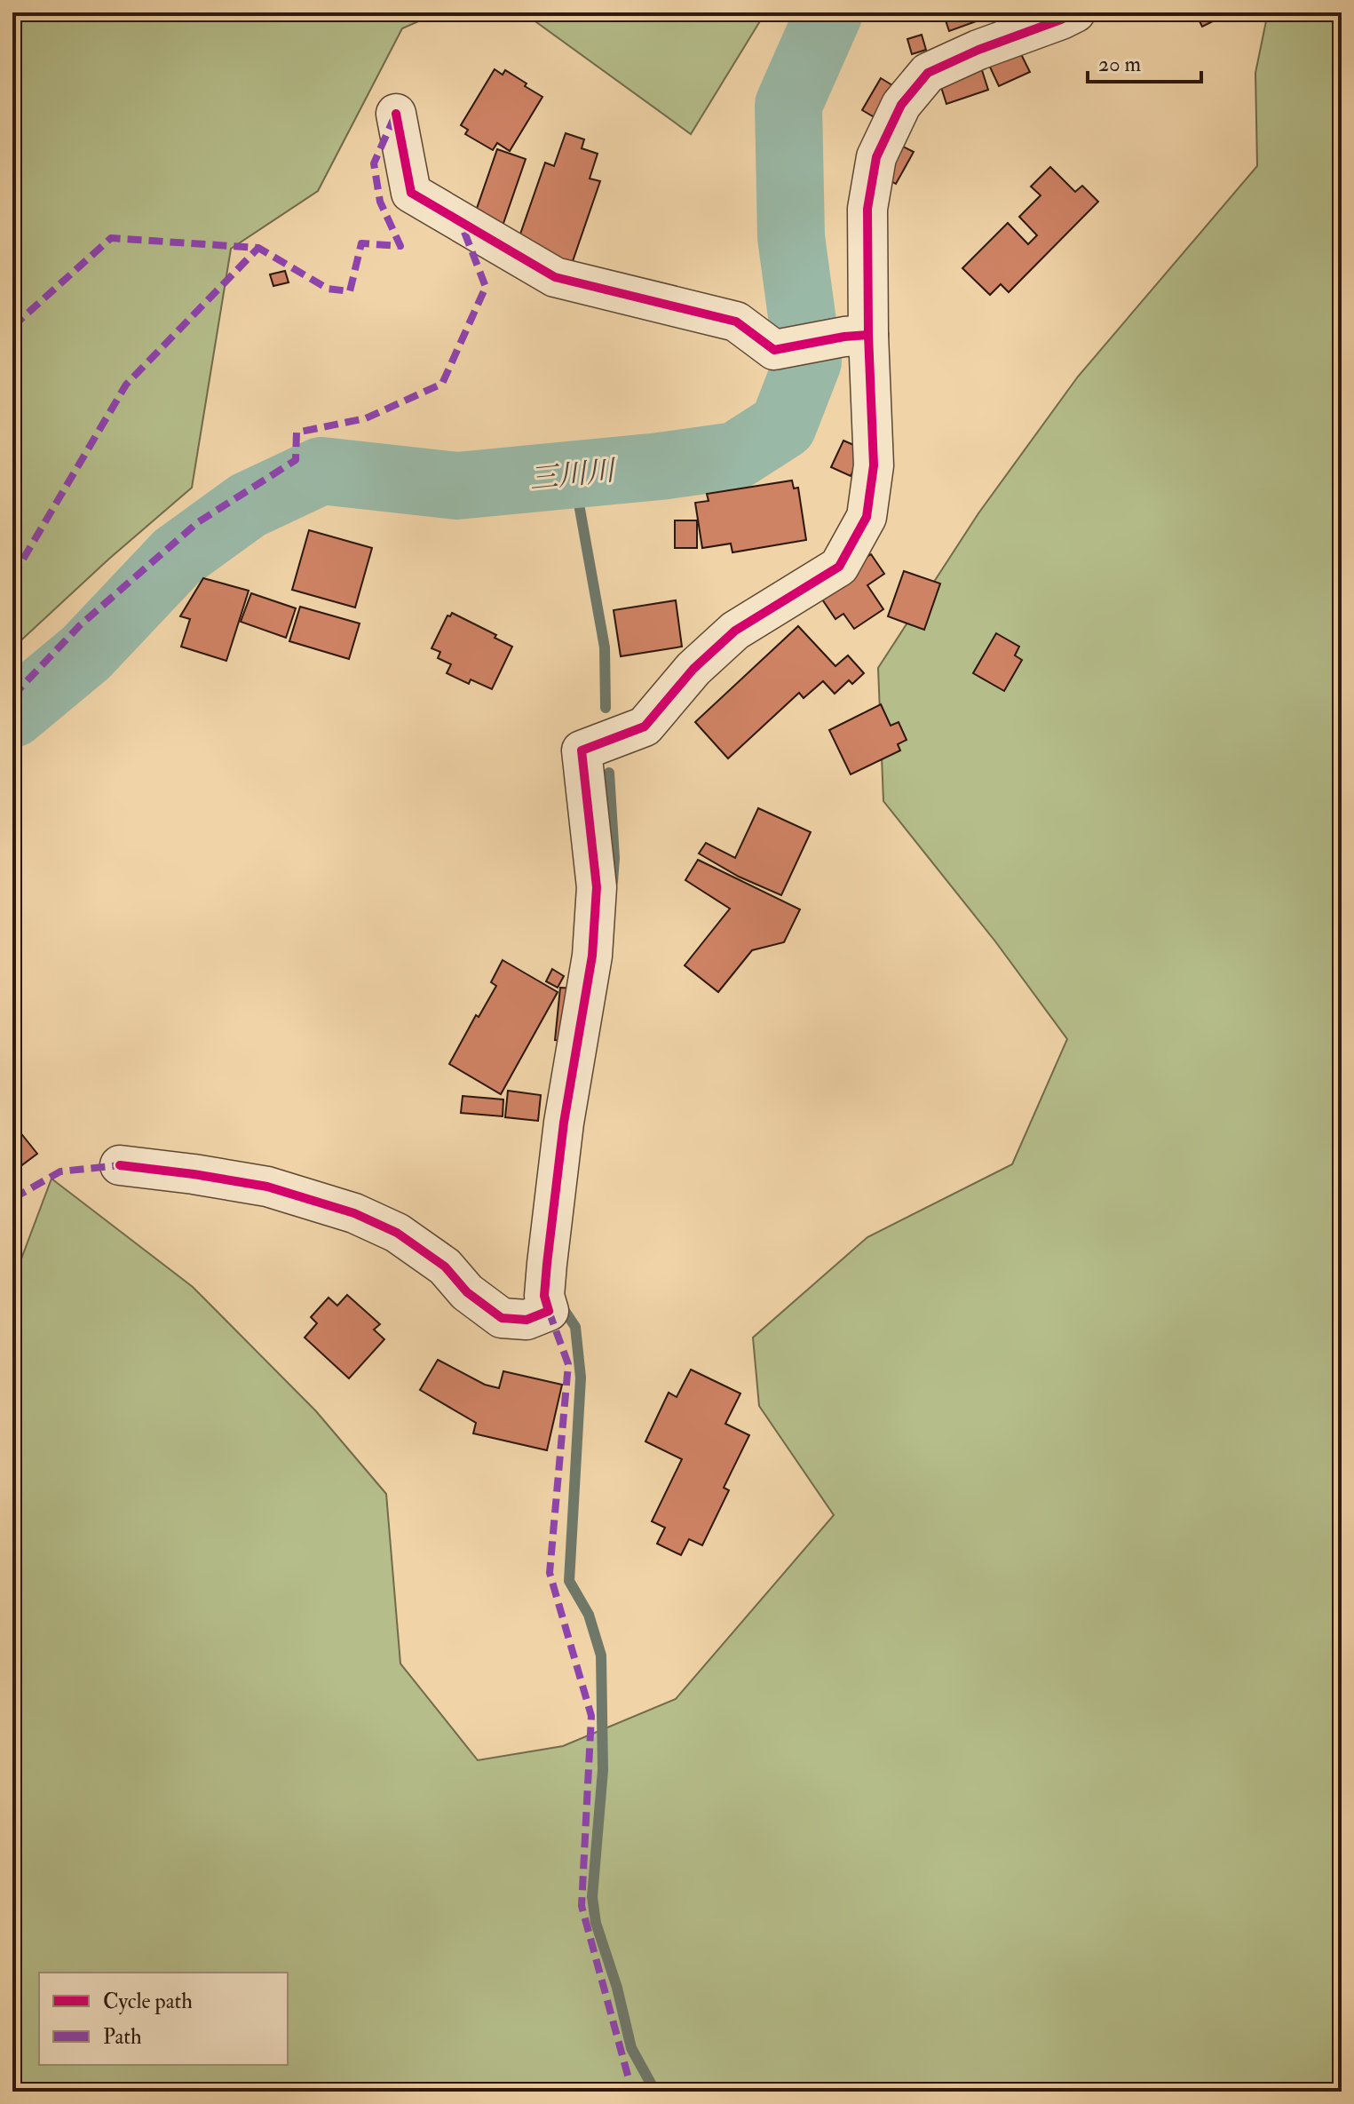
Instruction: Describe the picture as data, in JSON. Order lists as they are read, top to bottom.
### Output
{
  "water": ["三川川"],
  "legend": ["Cycle path", "Path"],
  "scale_bar": "20 m"
}
